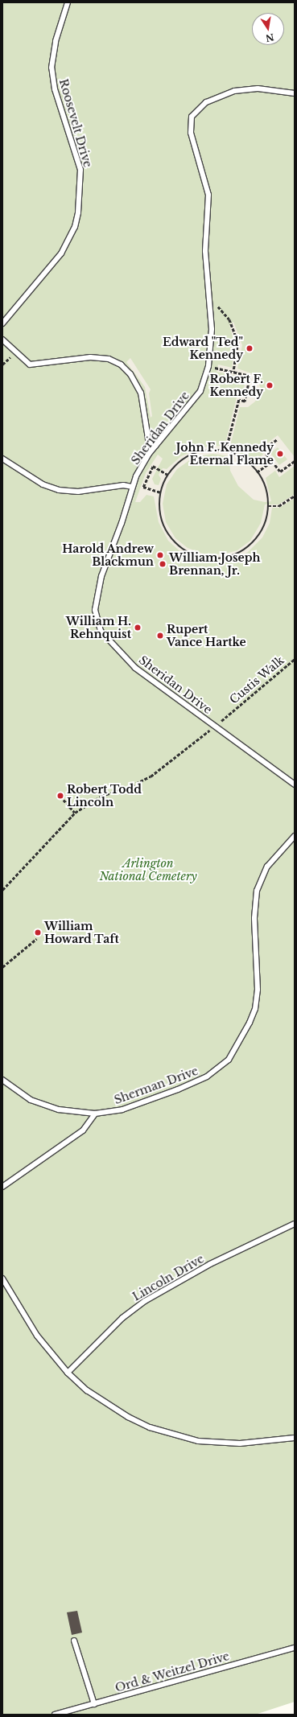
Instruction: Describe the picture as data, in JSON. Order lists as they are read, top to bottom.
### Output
{
  "streets": {
    "lane": [
      "Roosevelt Drive",
      "Sheridan Drive",
      "Sherman Drive",
      "Lincoln Drive",
      "Ord & Weitzel Drive"
    ],
    "path": ["Custis Walk"]
  },
  "crossings": [
    ["Sheridan Drive", "Custis Walk"]
  ],
  "parks": ["Arlington National Cemetery"],
  "places": [
    "Edward \"Ted\" Kennedy",
    "Robert F. Kennedy",
    "John F. Kennedy Eternal Flame",
    "Harold Andrew Blackmun",
    "William Joseph Brennan, Jr.",
    "William H. Rehnquist",
    "Rupert Vance Hartke",
    "Robert Todd Lincoln",
    "William Howard Taft"
  ],
  "north": "bottom"
}
